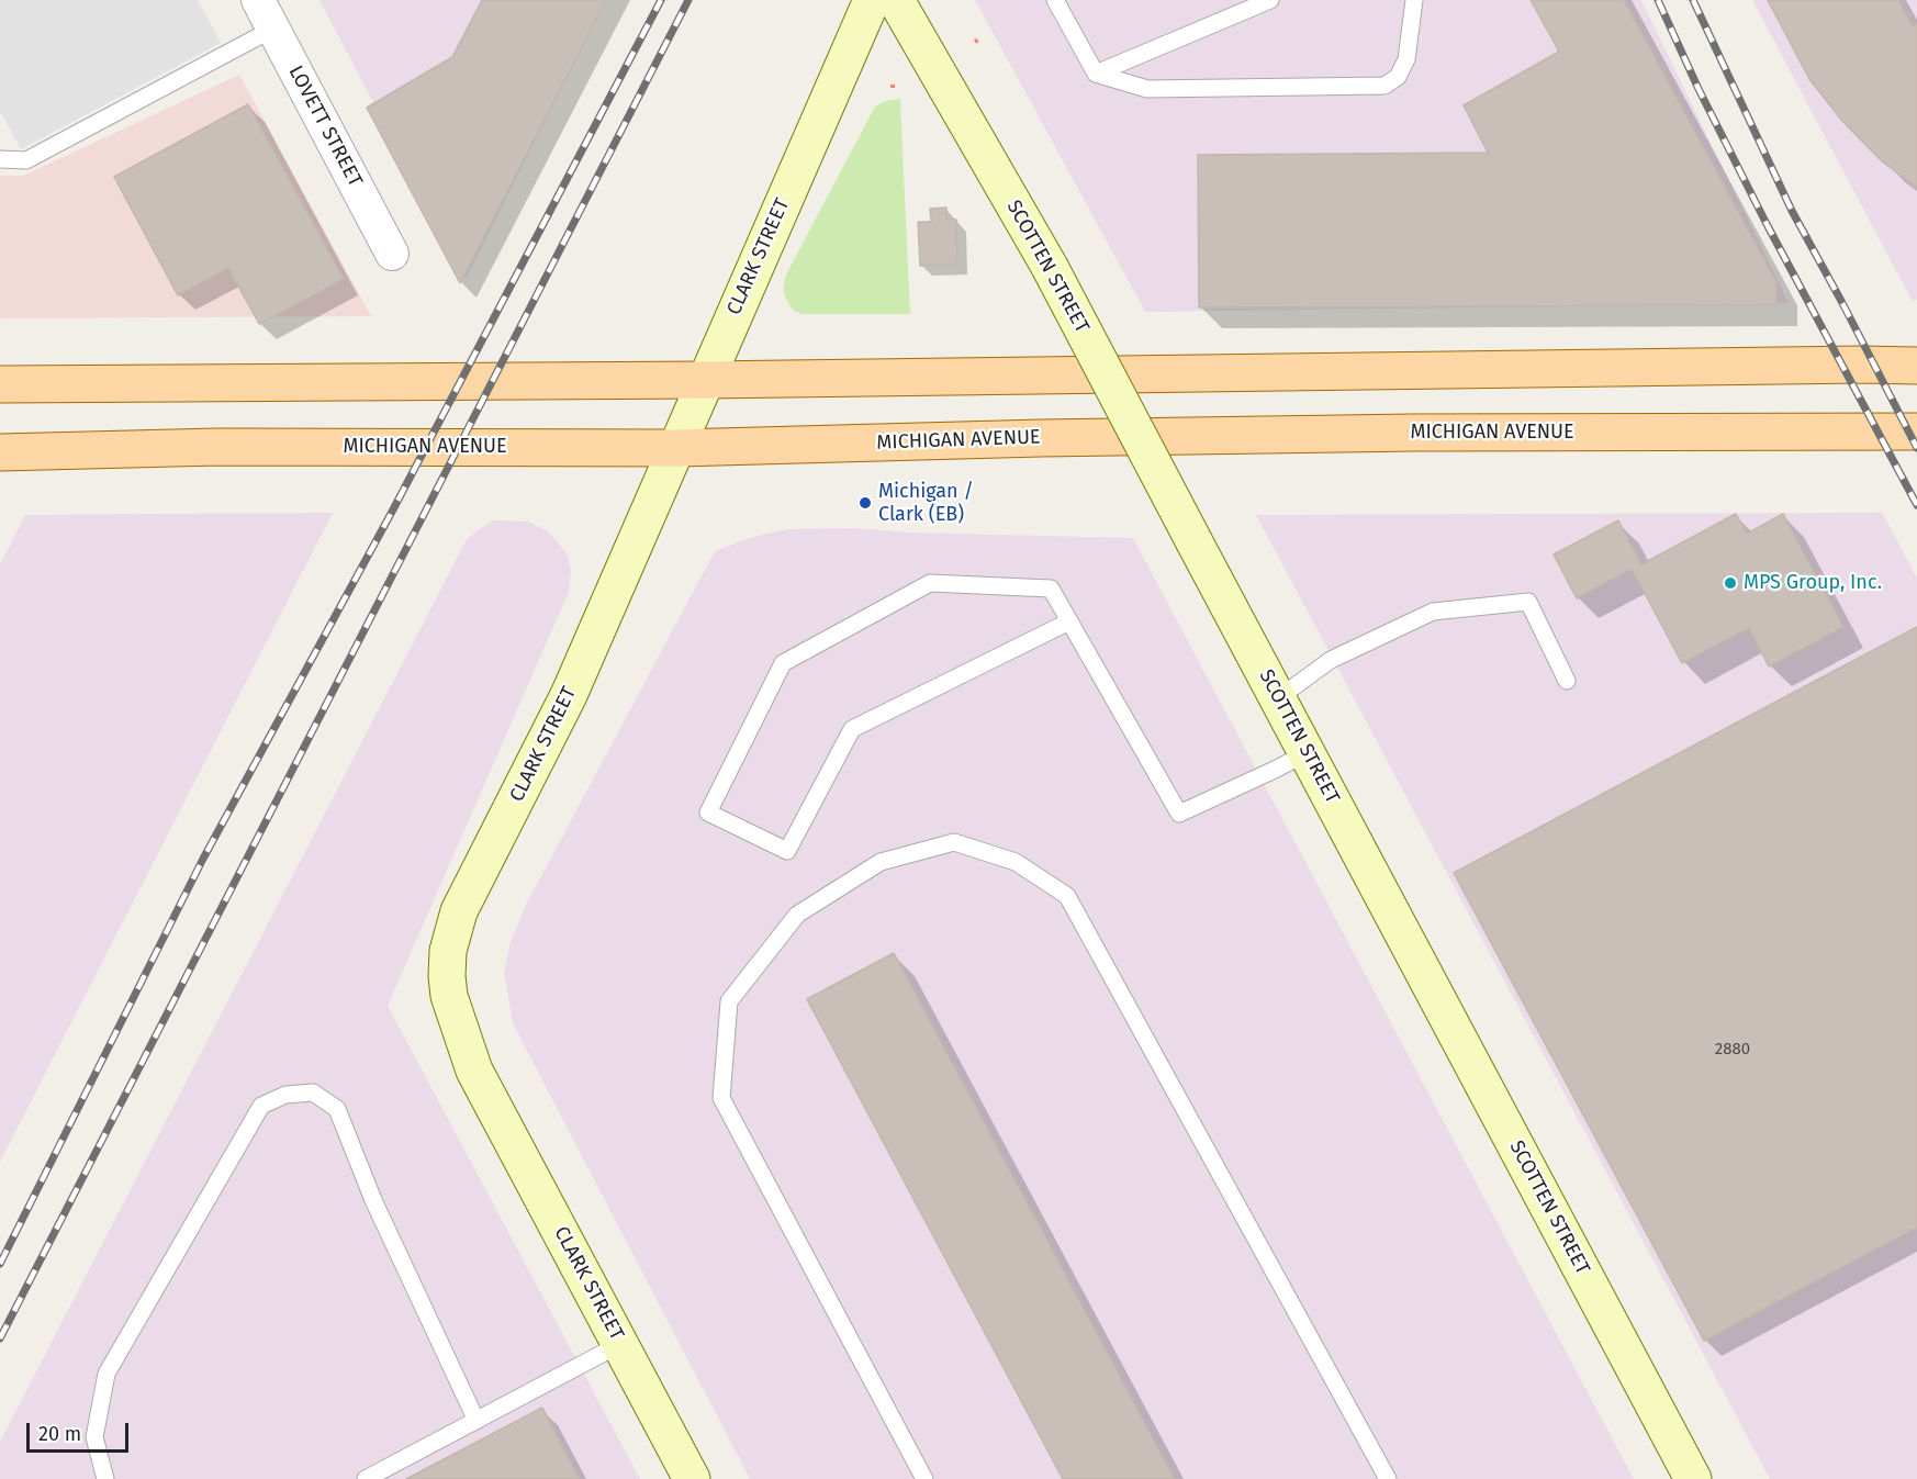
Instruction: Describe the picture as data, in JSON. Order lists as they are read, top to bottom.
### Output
{
  "streets": {
    "main road": ["MICHIGAN AVENUE"],
    "street": ["LOVETT STREET", "CLARK STREET", "SCOTTEN STREET"]
  },
  "crossings": [
    ["CLARK STREET", "MICHIGAN AVENUE"]
  ],
  "places": ["Michigan / Clark (EB)", "MPS Group, Inc."],
  "house_numbers": ["2880"],
  "scale_bar": "20 m"
}
